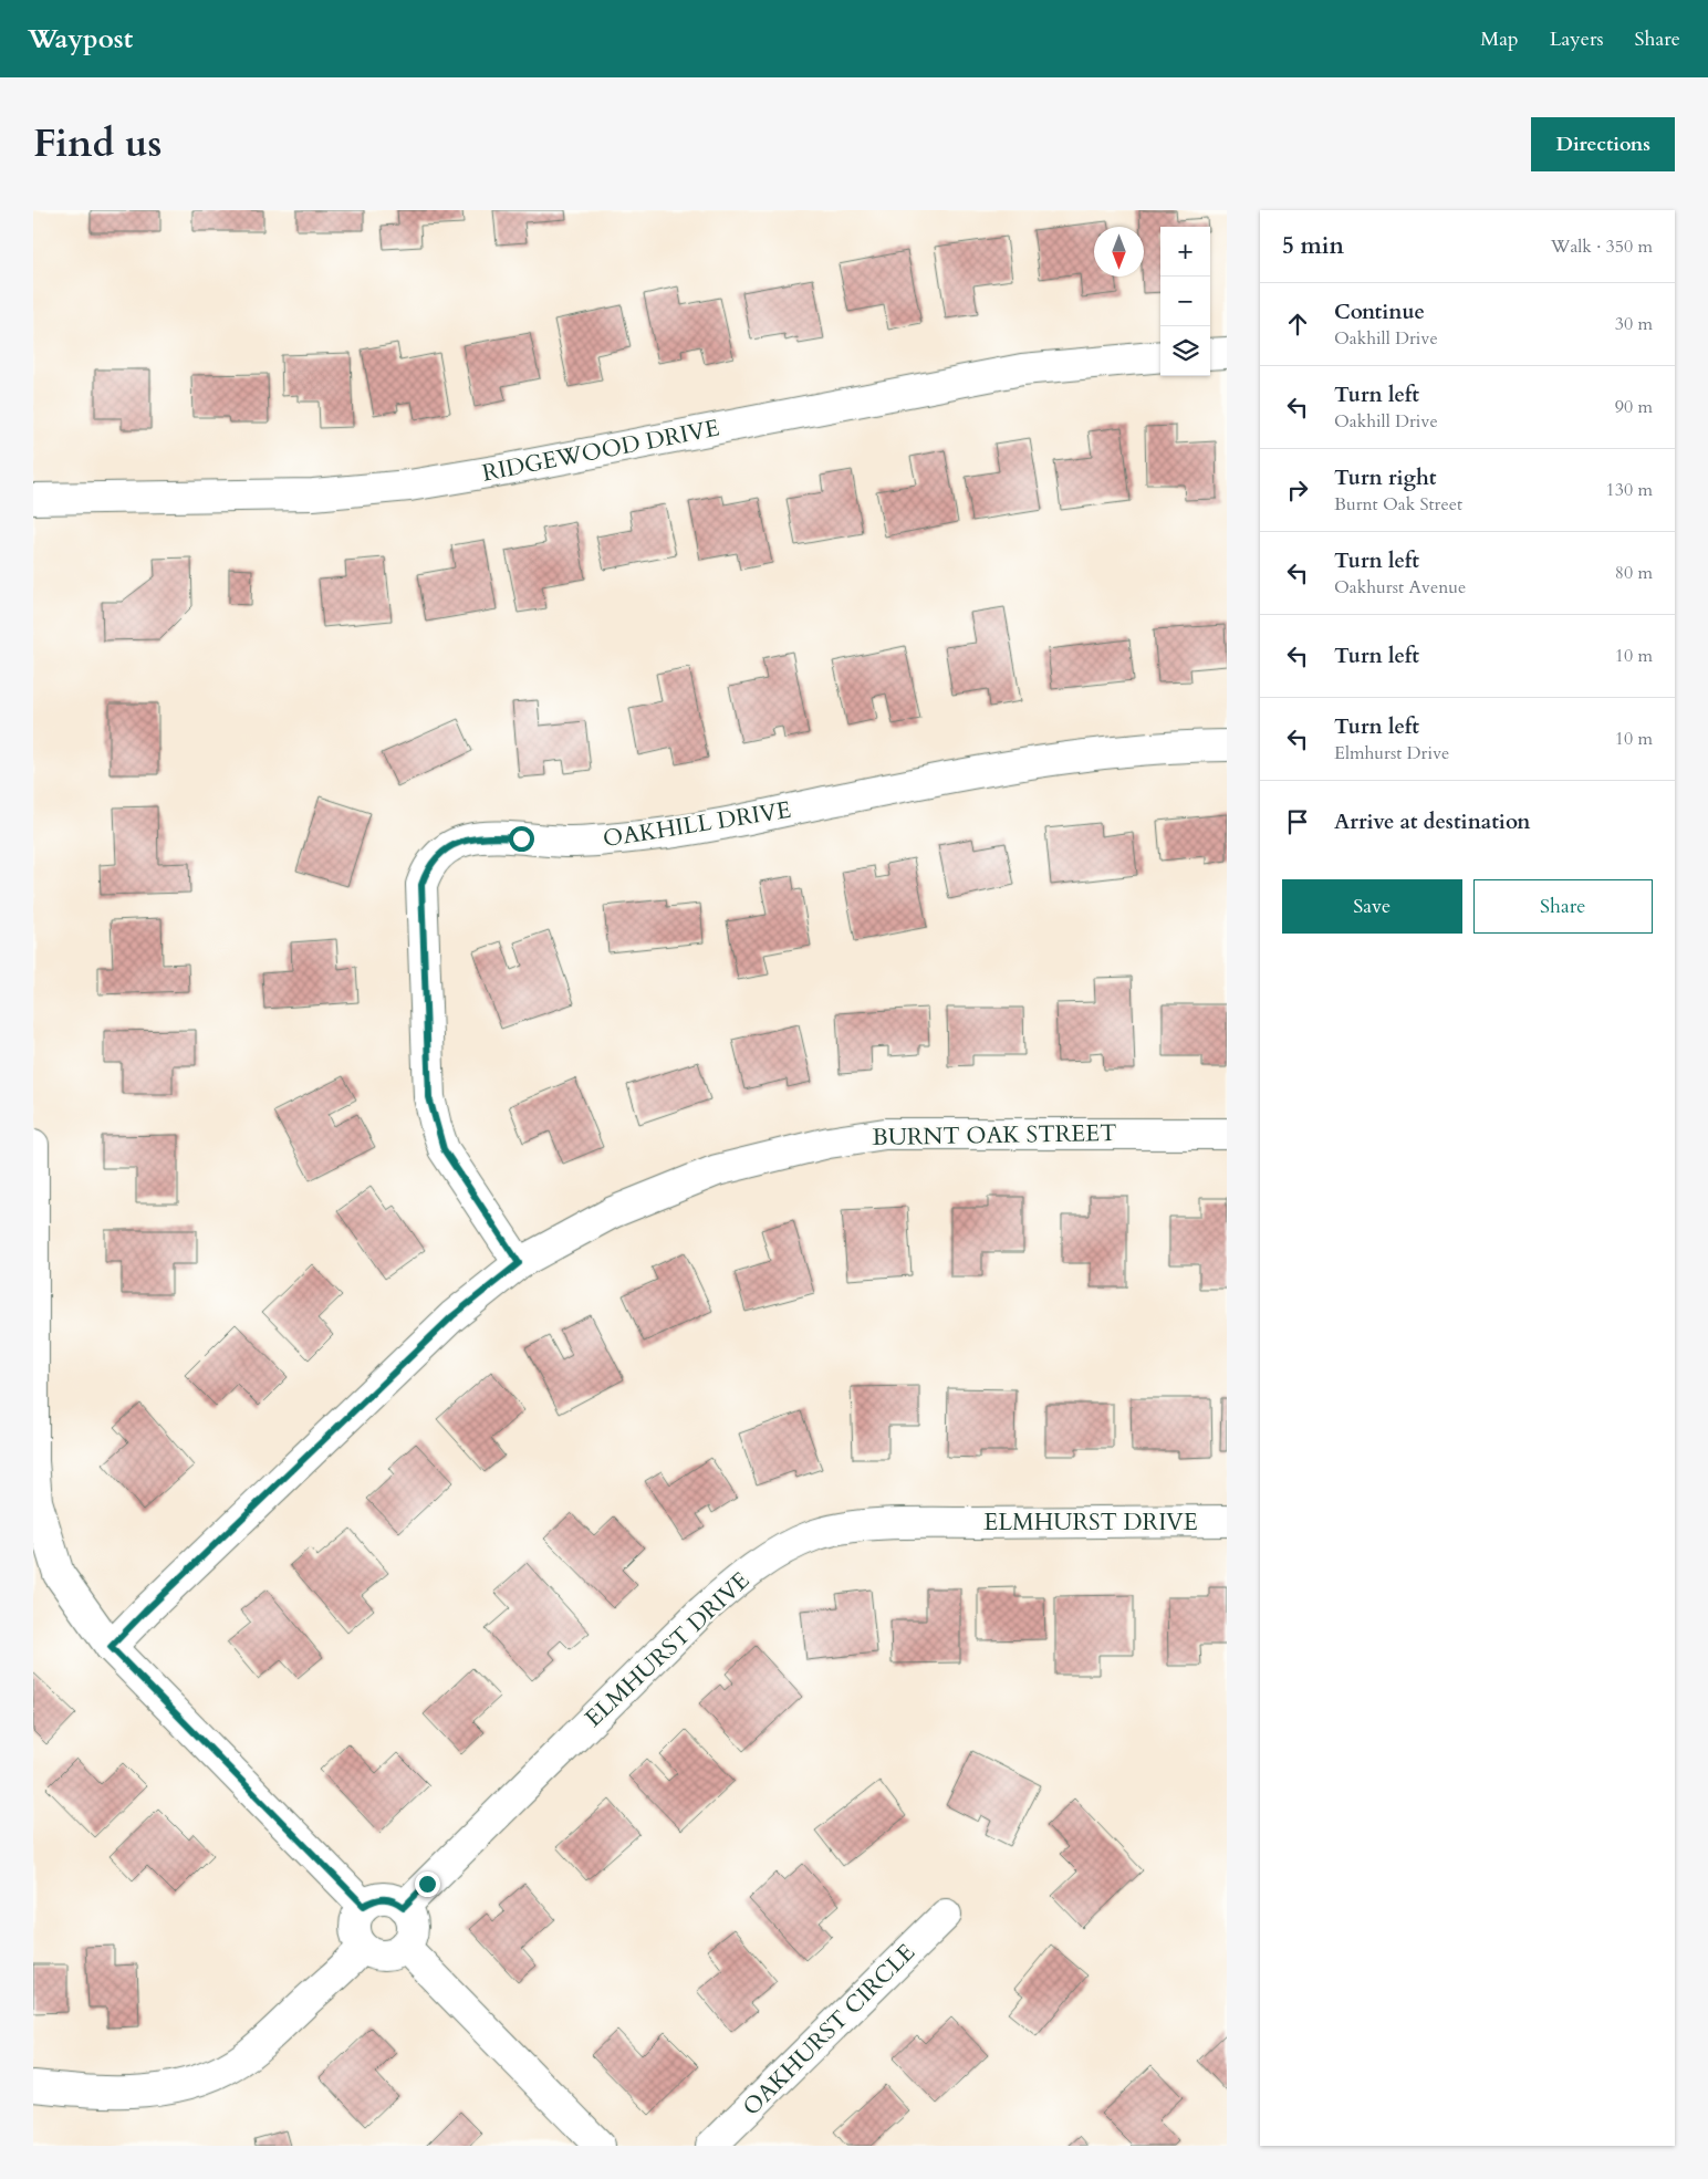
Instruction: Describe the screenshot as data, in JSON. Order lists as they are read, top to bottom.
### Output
{
  "streets": {
    "street": [
      "RIDGEWOOD DRIVE",
      "OAKHILL DRIVE",
      "BURNT OAK STREET",
      "ELMHURST DRIVE",
      "OAKHURST CIRCLE"
    ]
  },
  "crossings": [
    ["OAKHILL DRIVE", "BURNT OAK STREET"]
  ],
  "north": "bottom",
  "page": {
    "header": "Waypost",
    "nav": ["Map", "Layers", "Share"],
    "title": "Find us",
    "buttons": [
      "Directions",
      ["Save", "Share"]
    ],
    "heading": ["5 min", "Walk · 350 m"],
    "map_buttons": ["+", "−"],
    "list": [
      ["Continue", "Oakhill Drive", "30 m"],
      ["Turn left", "Oakhill Drive", "90 m"],
      ["Turn right", "Burnt Oak Street", "130 m"],
      ["Turn left", "Oakhurst Avenue", "80 m"],
      ["Turn left", "10 m"],
      ["Turn left", "Elmhurst Drive", "10 m"],
      "Arrive at destination"
    ]
  }
}
